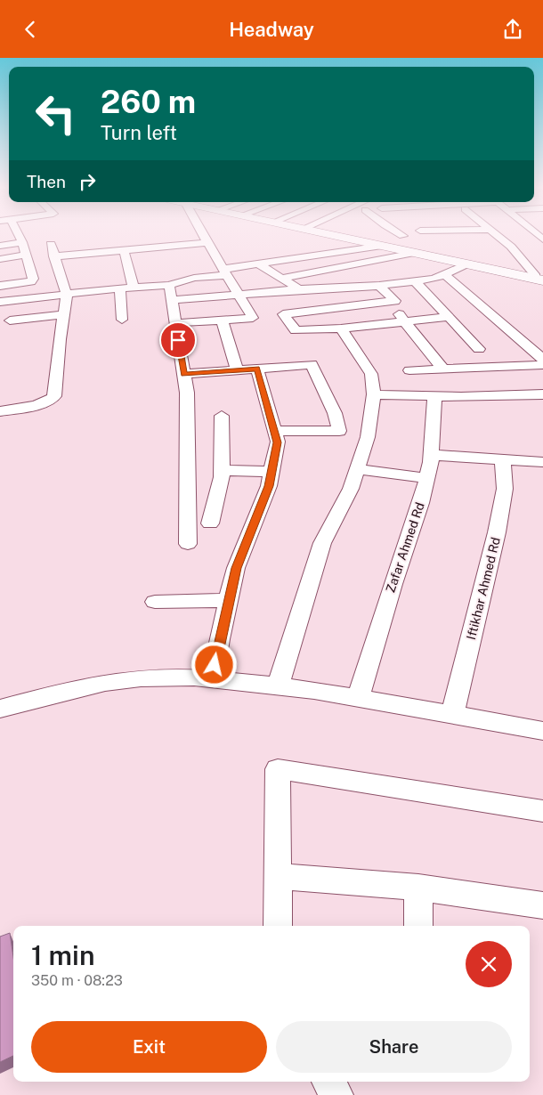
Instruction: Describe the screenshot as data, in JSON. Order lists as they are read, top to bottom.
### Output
{
  "streets": {
    "street": ["Zafar Ahmed Rd", "Iftikhar Ahmed Rd"]
  },
  "page": {
    "header": "Headway",
    "turn": ["260 m", "Turn left"],
    "then": "Then",
    "heading": ["1 min", "350 m · 08:23"],
    "buttons": ["Exit", "Share"]
  }
}
